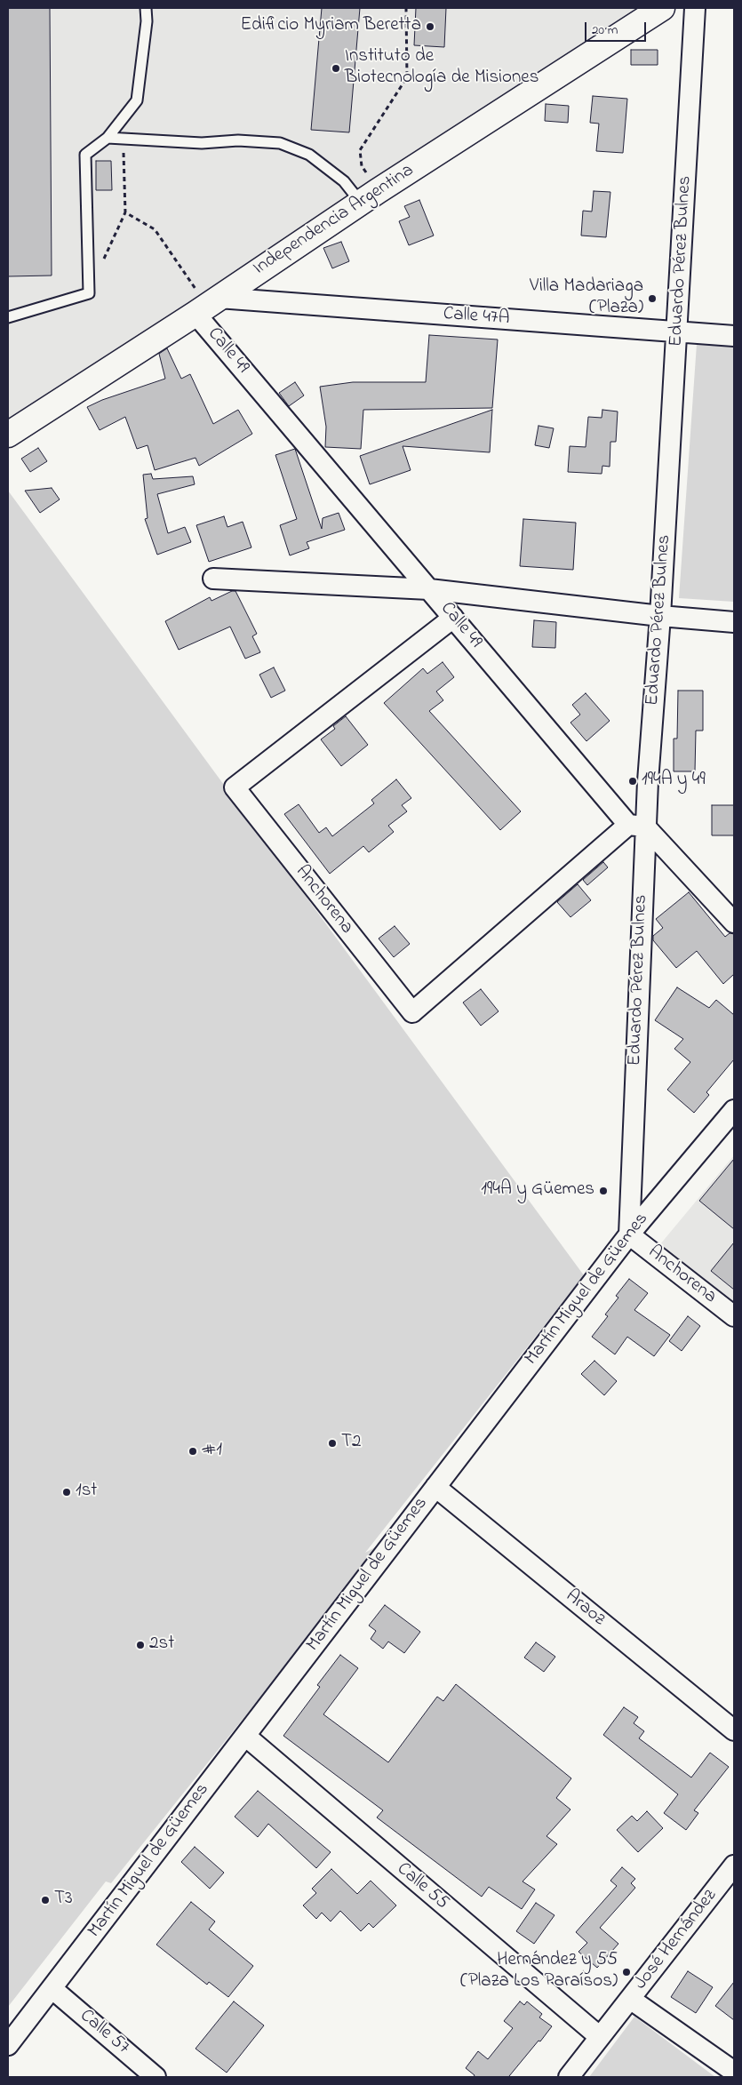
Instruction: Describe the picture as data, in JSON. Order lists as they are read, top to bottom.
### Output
{
  "streets": {
    "main road": ["Independencia Argentina"],
    "street": [
      "Eduardo Pérez Bulnes",
      "Calle 47A",
      "Calle 49",
      "Anchorena",
      "Martín Miguel de Güemes",
      "Araoz",
      "Calle 55",
      "José Hernández",
      "Calle 57"
    ]
  },
  "crossings": [
    ["Independencia Argentina", "Calle 47A"],
    ["Independencia Argentina", "Calle 49"],
    ["Eduardo Pérez Bulnes", "Calle 47A"],
    ["Eduardo Pérez Bulnes", "Calle 49"],
    ["Eduardo Pérez Bulnes", "Anchorena"],
    ["Eduardo Pérez Bulnes", "Martín Miguel de Güemes"],
    ["Calle 47A", "Calle 49"],
    ["Calle 49", "Anchorena"],
    ["Anchorena", "Martín Miguel de Güemes"],
    ["Martín Miguel de Güemes", "Araoz"],
    ["Martín Miguel de Güemes", "Calle 55"],
    ["Martín Miguel de Güemes", "Calle 57"],
    ["Calle 55", "José Hernández"]
  ],
  "places": [
    "Edificio Myriam Beretta",
    "Instituto de Biotecnología de Misiones",
    "Villa Madariaga (Plaza)",
    "194A y 49",
    "194A y Güemes",
    "T2",
    "#1",
    "1st",
    "2st",
    "T3",
    "Hernández y 55 (Plaza Los Paraísos)"
  ],
  "scale_bar": "20 m"
}
